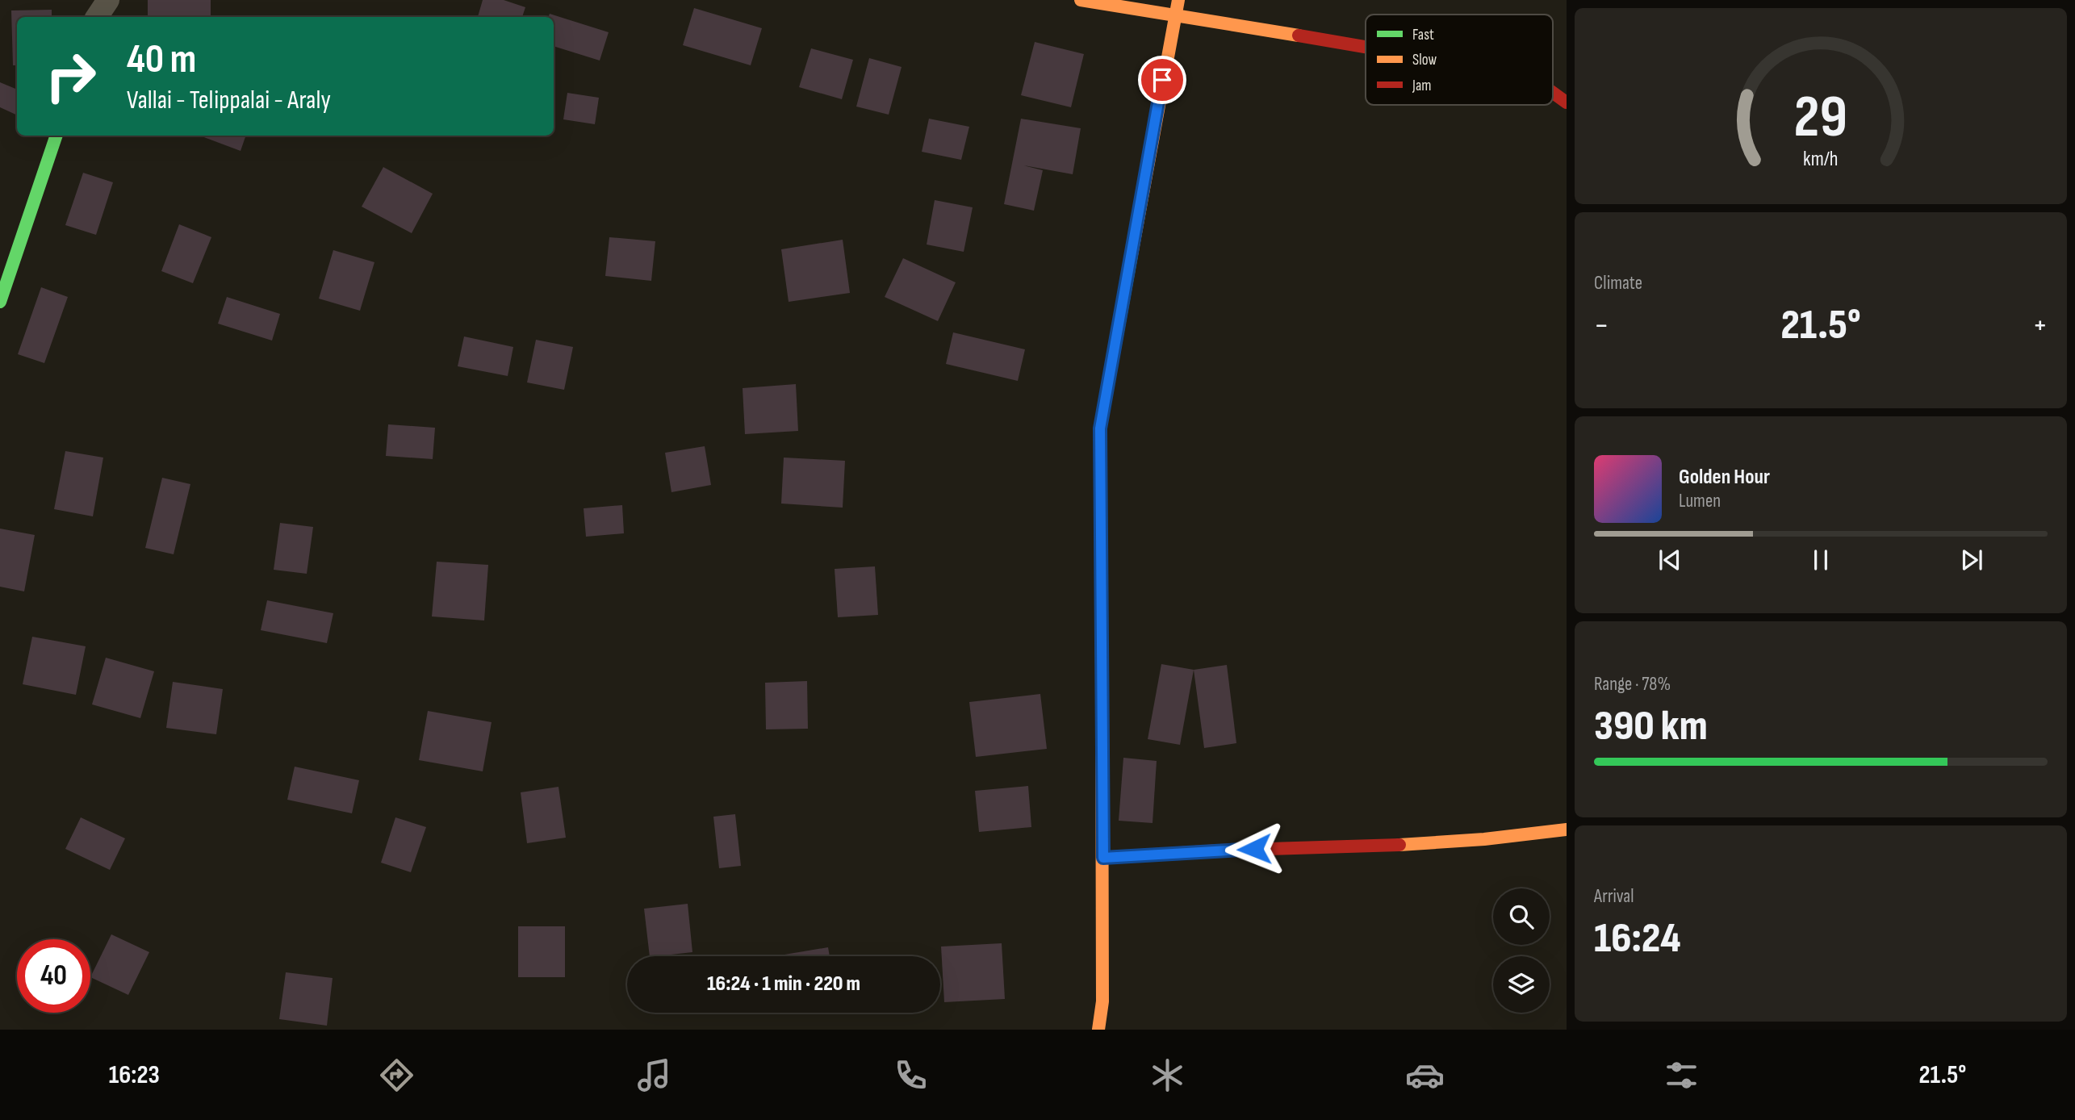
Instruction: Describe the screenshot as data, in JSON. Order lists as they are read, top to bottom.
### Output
{
  "legend": ["Fast", "Slow", "Jam"],
  "page": {
    "turn": ["40 m", "Vallai - Telippalai - Araly"],
    "tile": [
      "Climate",
      ["Range · 78%", "390 km"],
      ["Arrival", "16:24"]
    ],
    "heat": ["−", "21.5°", "+"],
    "song": ["Golden Hour", "Lumen"],
    "limit": "40",
    "trip": "16:24 · 1 min · 220 m",
    "tabs": ["16:23", "21.5°"],
    "gauge": ["29", "km/h"]
  }
}
